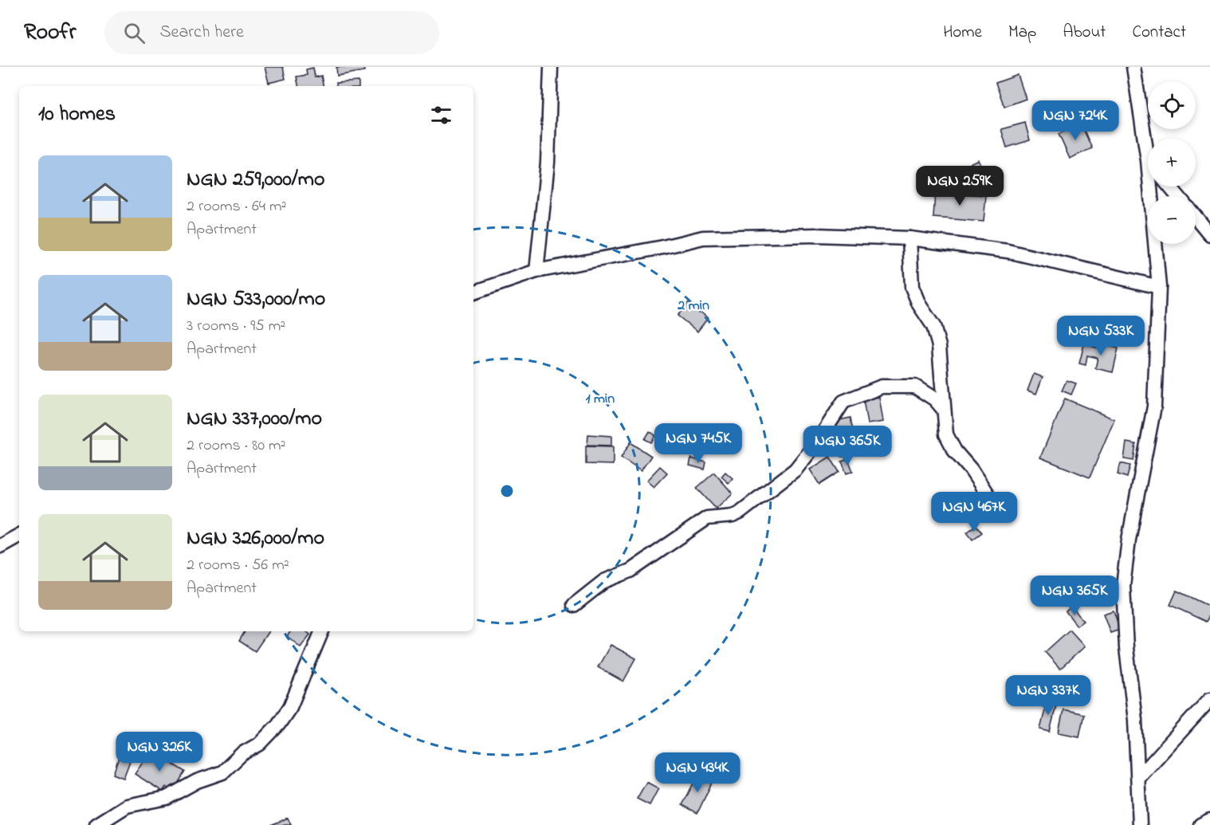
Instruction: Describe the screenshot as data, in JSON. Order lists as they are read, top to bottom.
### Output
{
  "page": {
    "header": "Roofr",
    "search": "Search here",
    "nav": [
      "Home",
      "Map",
      "About",
      "Contact"
    ],
    "map_buttons": ["+", "−"],
    "heading": "10 homes",
    "price": [
      "NGN 724K",
      "NGN 259K",
      "NGN 533K",
      "NGN 745K",
      "NGN 365K",
      "NGN 467K",
      "NGN 365K",
      "NGN 337K",
      "NGN 326K",
      "NGN 434K"
    ],
    "list": [
      {
        "name": "NGN 259,000/mo",
        "note": "2 rooms · 64 m² · Apartment"
      },
      {
        "name": "NGN 533,000/mo",
        "note": "3 rooms · 95 m² · Apartment"
      },
      {
        "name": "NGN 337,000/mo",
        "note": "2 rooms · 80 m² · Apartment"
      },
      {
        "name": "NGN 326,000/mo",
        "note": "2 rooms · 56 m² · Apartment"
      }
    ]
  },
  "rings": ["2 min", "1 min"]
}
